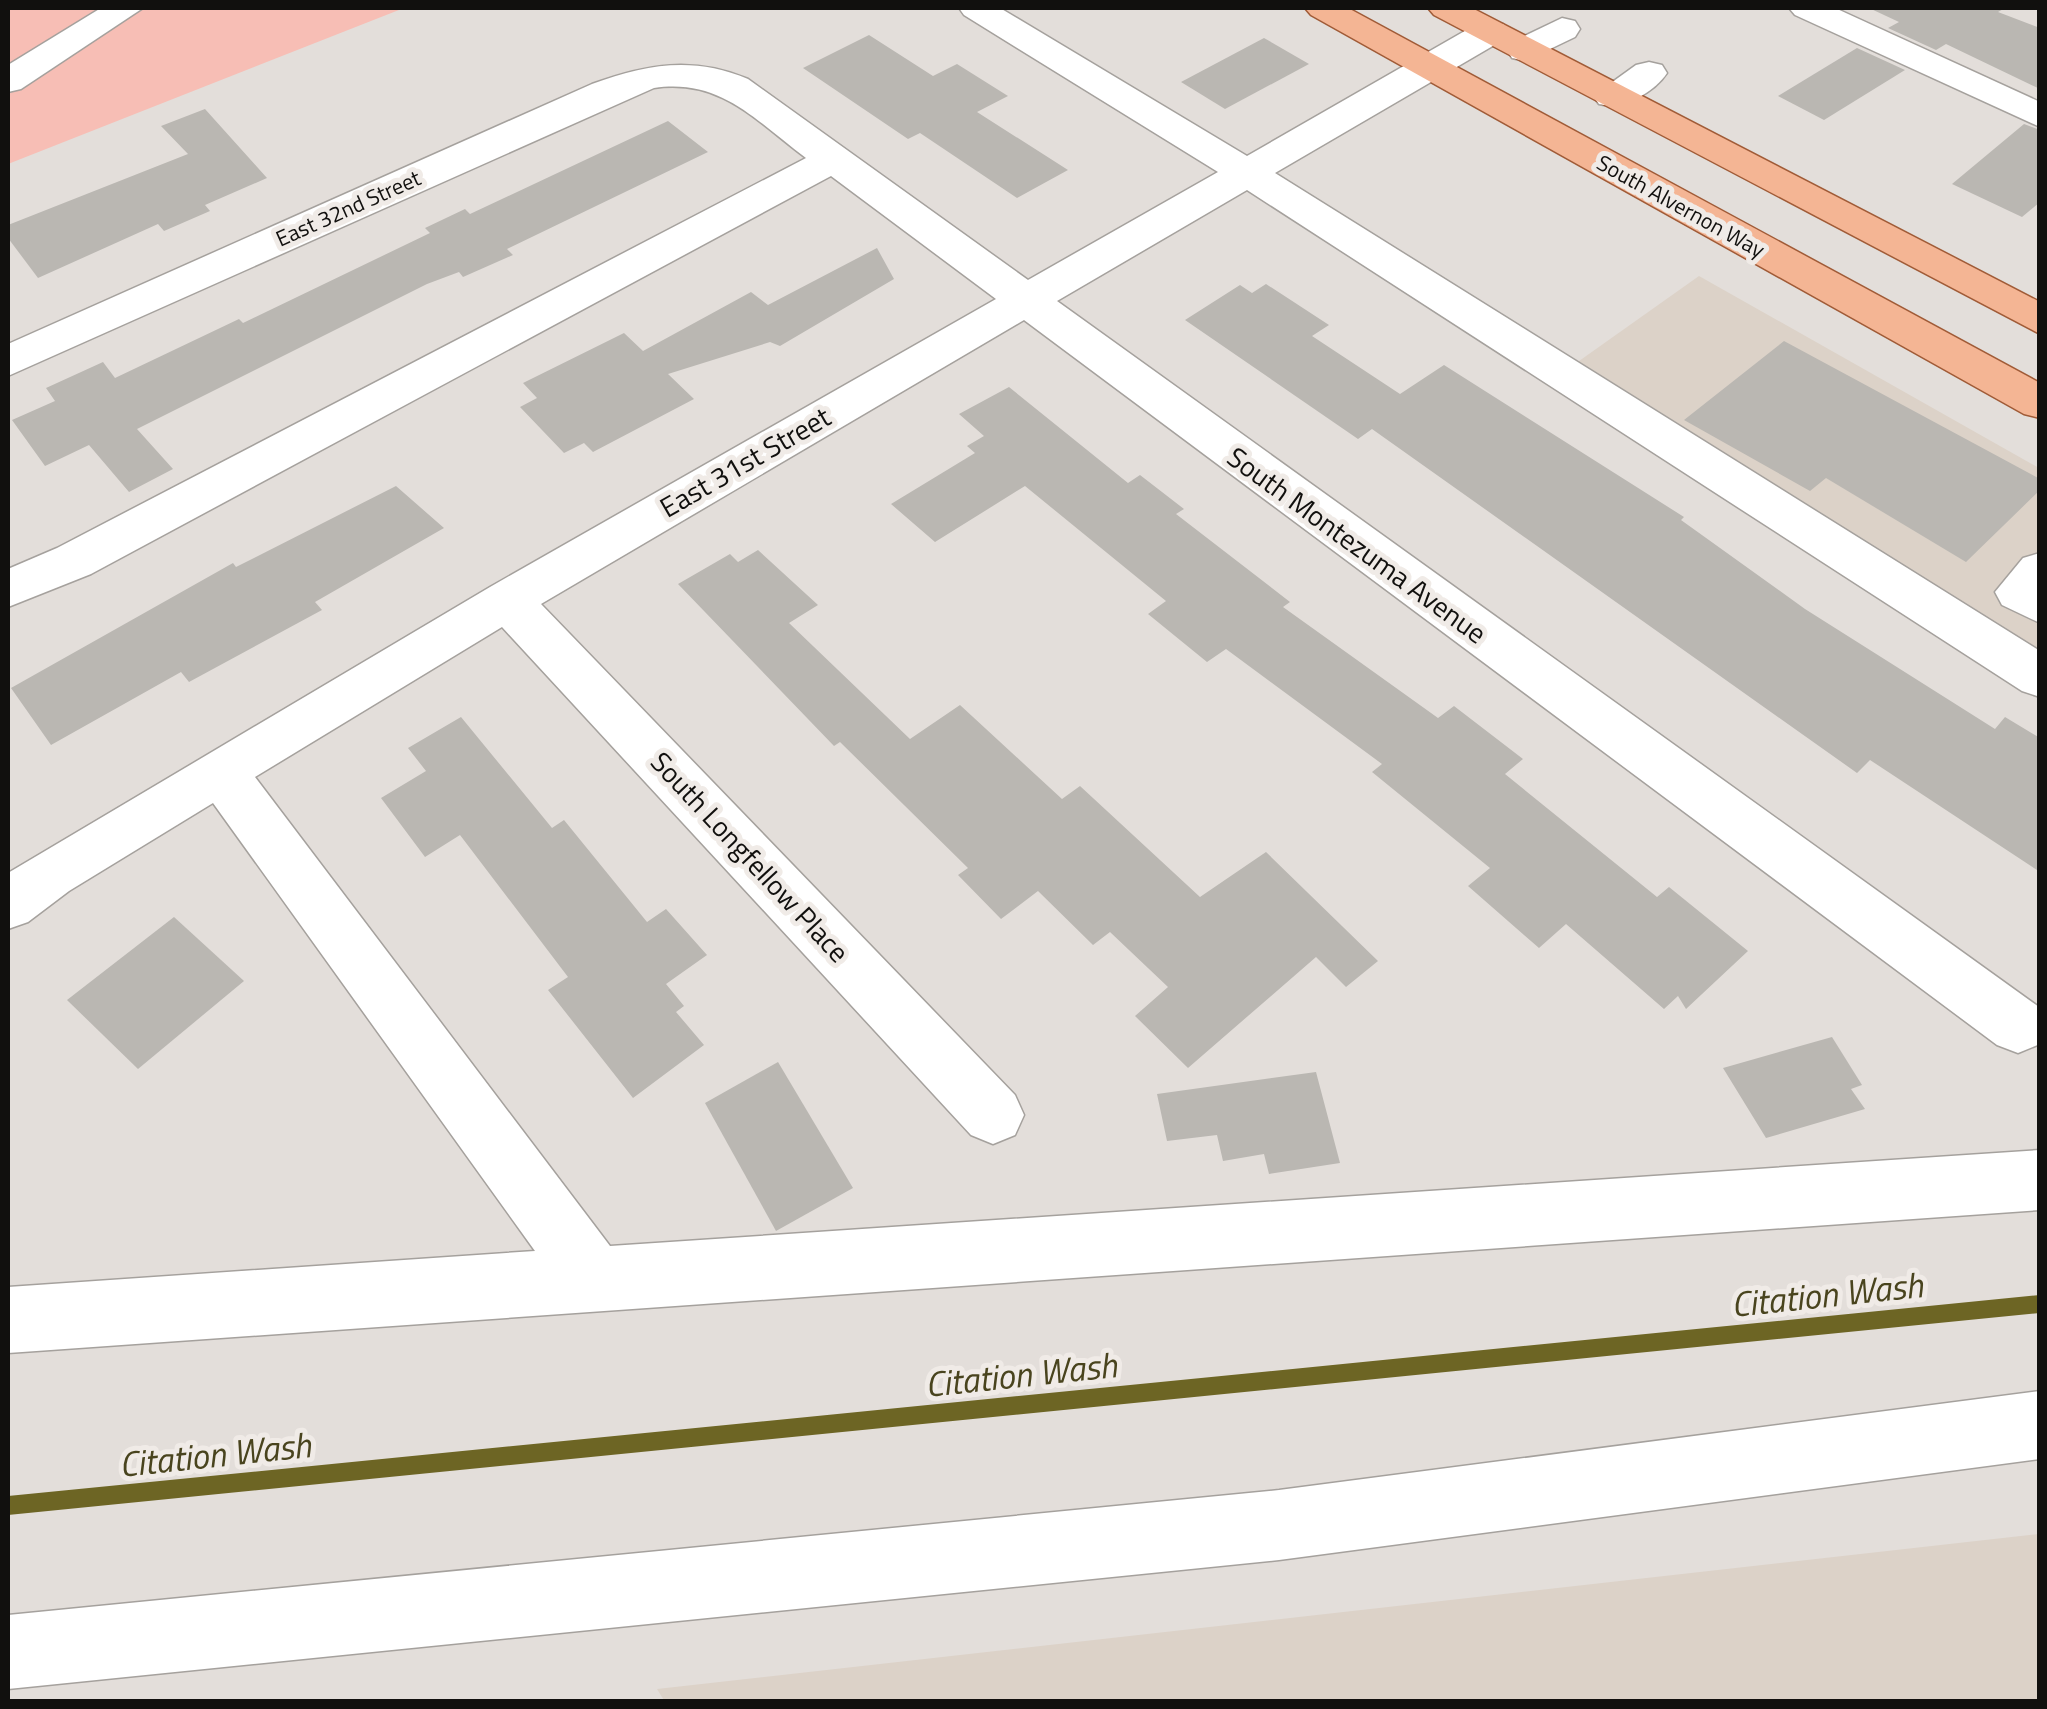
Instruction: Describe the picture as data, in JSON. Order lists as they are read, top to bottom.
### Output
{
  "streets": {
    "main road": ["South Alvernon Way"],
    "street": [
      "East 32nd Street",
      "East 31st Street",
      "South Montezuma Avenue",
      "South Longfellow Place"
    ]
  },
  "crossings": [
    ["South Alvernon Way", "East 31st Street"],
    ["East 32nd Street", "South Montezuma Avenue"],
    ["East 31st Street", "South Montezuma Avenue"],
    ["East 31st Street", "South Longfellow Place"]
  ],
  "water": ["Citation Wash"]
}
